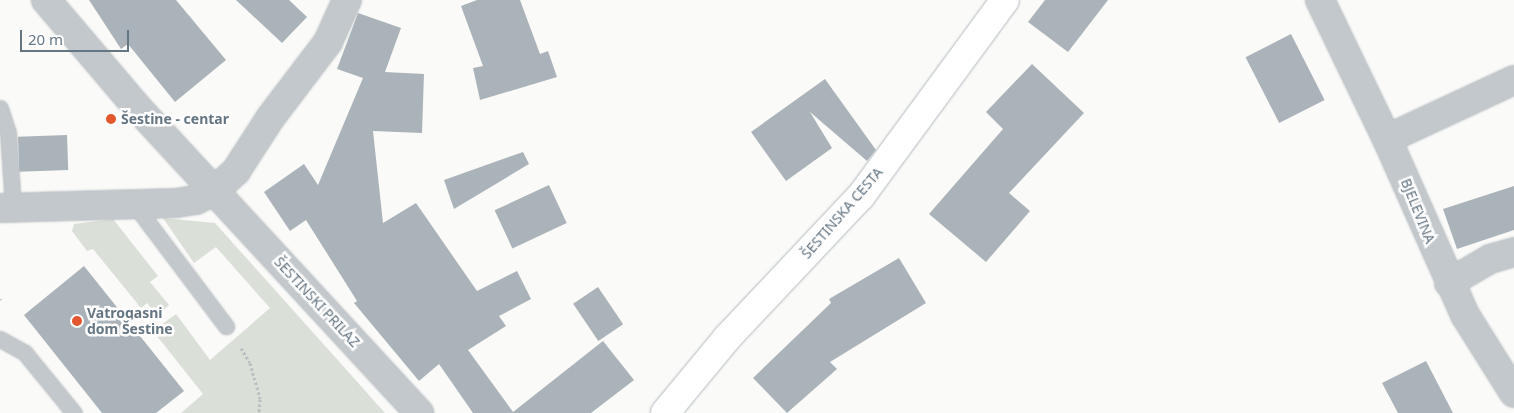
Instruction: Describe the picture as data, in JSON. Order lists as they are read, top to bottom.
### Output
{
  "streets": {
    "main road": ["ŠESTINSKA CESTA"],
    "street": ["BJELEVINA", "ŠESTINSKI PRILAZ"]
  },
  "places": ["Šestine - centar", "Vatrogasni dom Šestine"],
  "scale_bar": "20 m"
}
